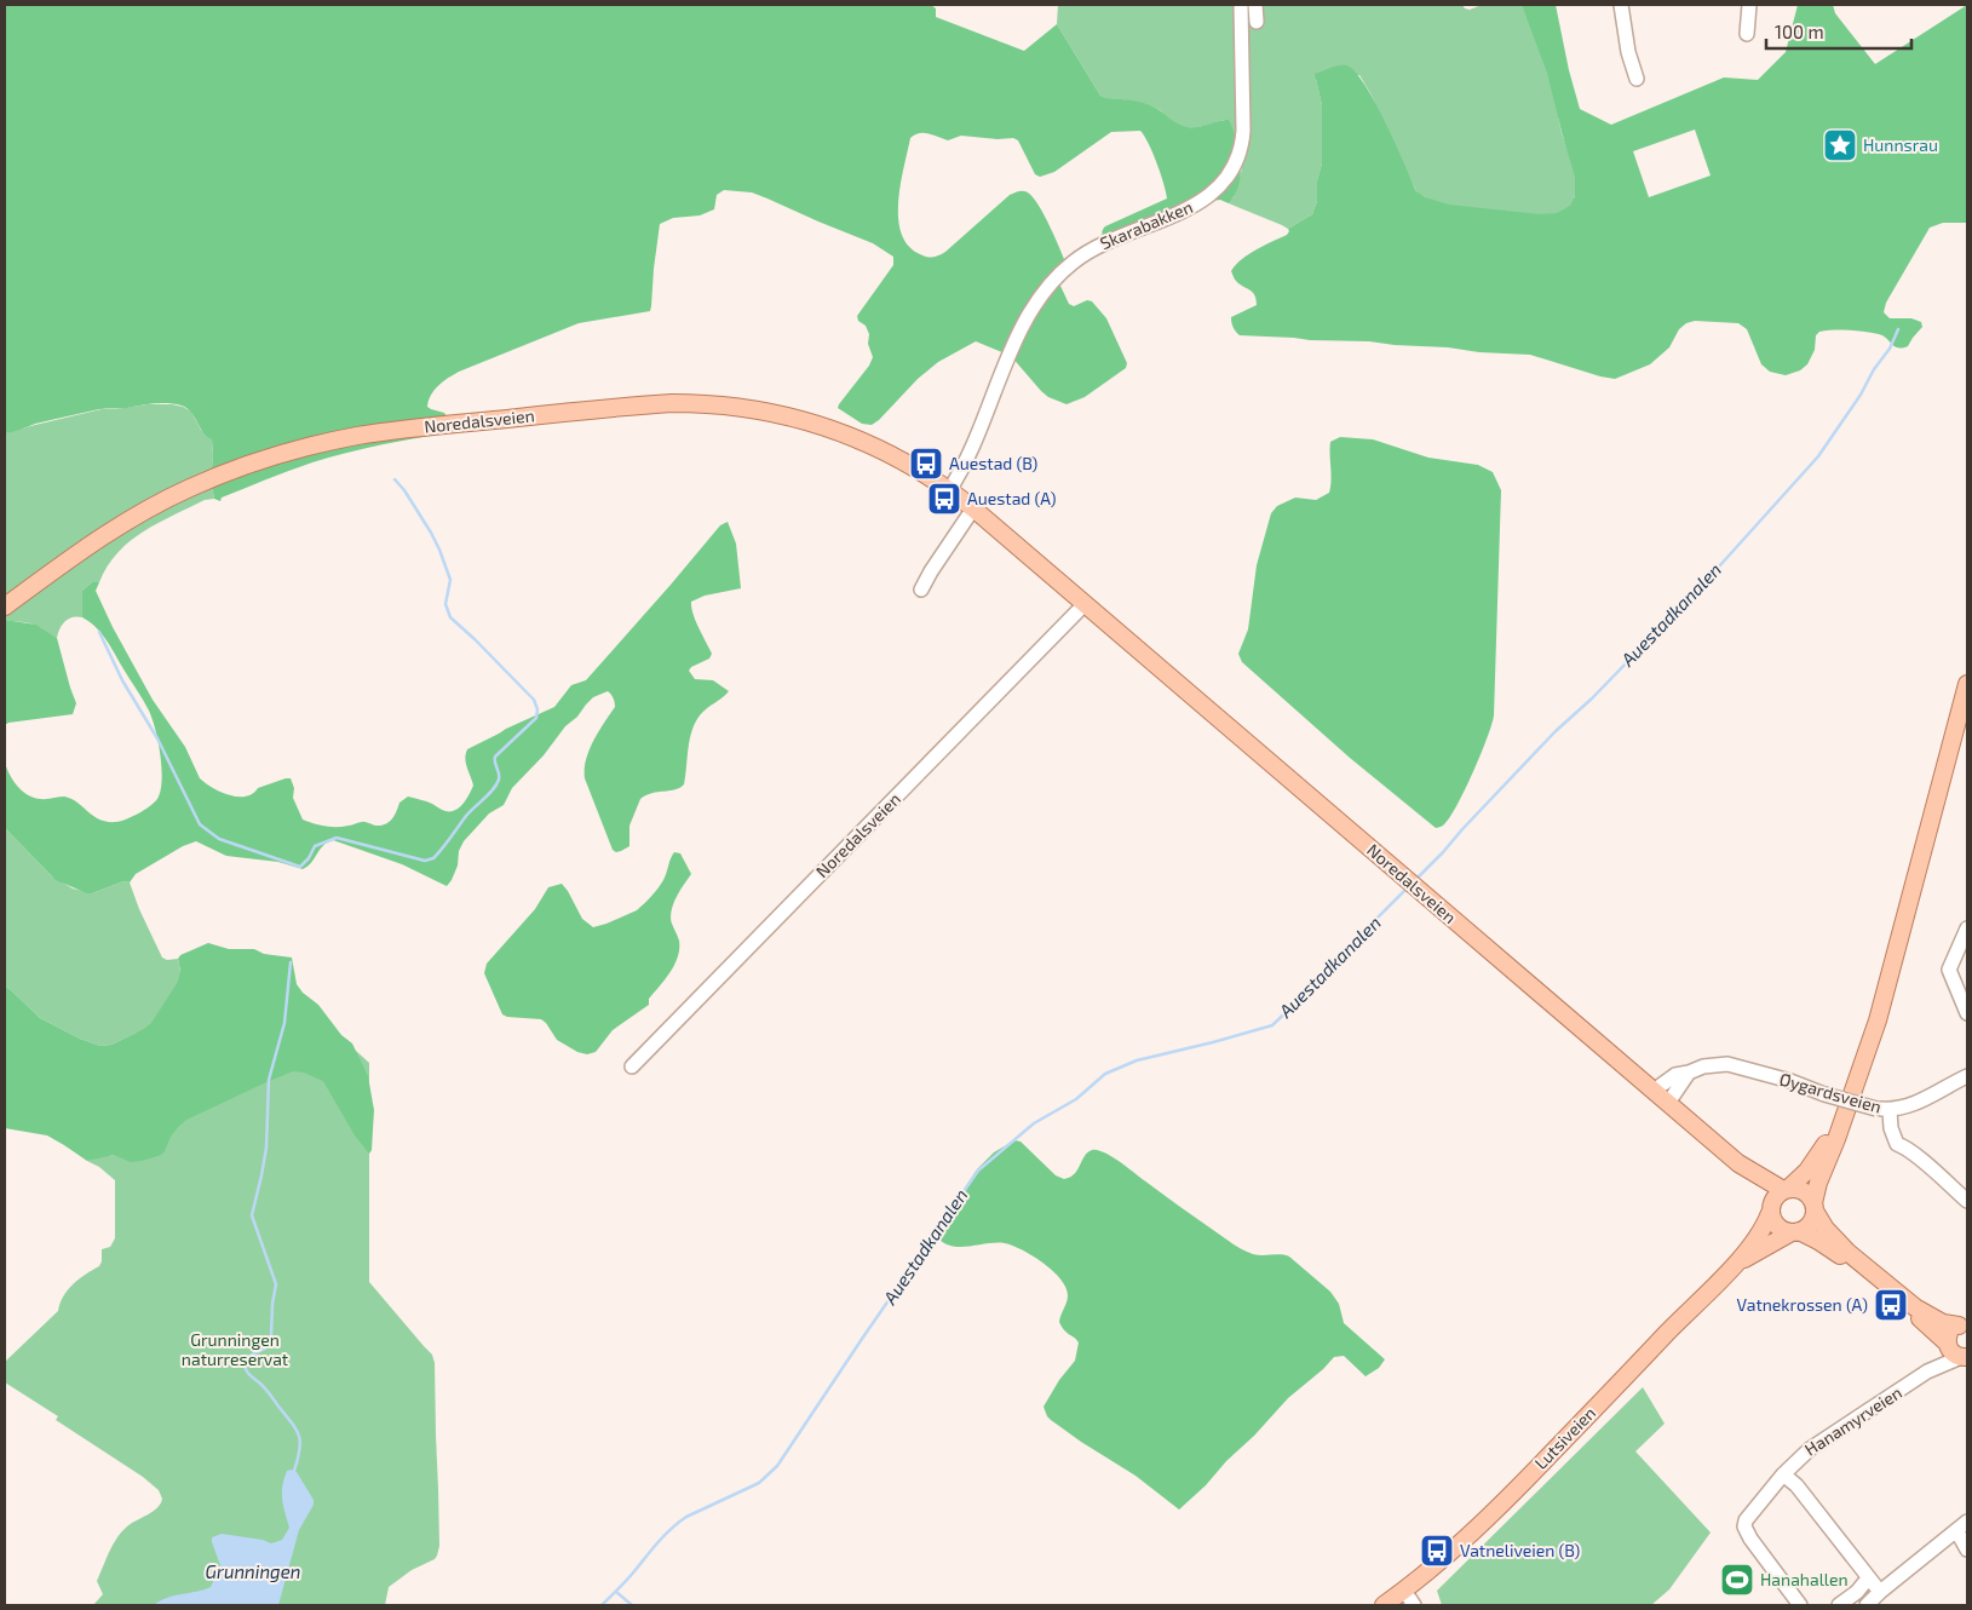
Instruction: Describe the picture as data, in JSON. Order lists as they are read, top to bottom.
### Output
{
  "streets": {
    "main road": ["Noredalsveien", "Lutsiveien"],
    "street": ["Skarabakken", "Øygardsveien", "Hanamyrveien"]
  },
  "crossings": [
    ["Skarabakken", "Noredalsveien"],
    ["Noredalsveien", "Øygardsveien"],
    ["Noredalsveien", "Lutsiveien"]
  ],
  "water": ["Auestadkanalen", "Grunningen"],
  "parks": ["Grunningen naturreservat"],
  "places": {
    "place": ["Hunnsrau"],
    "bus stop": [
      "Auestad (B)",
      "Auestad (A)",
      "Vatnekrossen (A)",
      "Vatneliveien (B)"
    ],
    "sports": ["Hanahallen"]
  },
  "scale_bar": "100 m"
}
